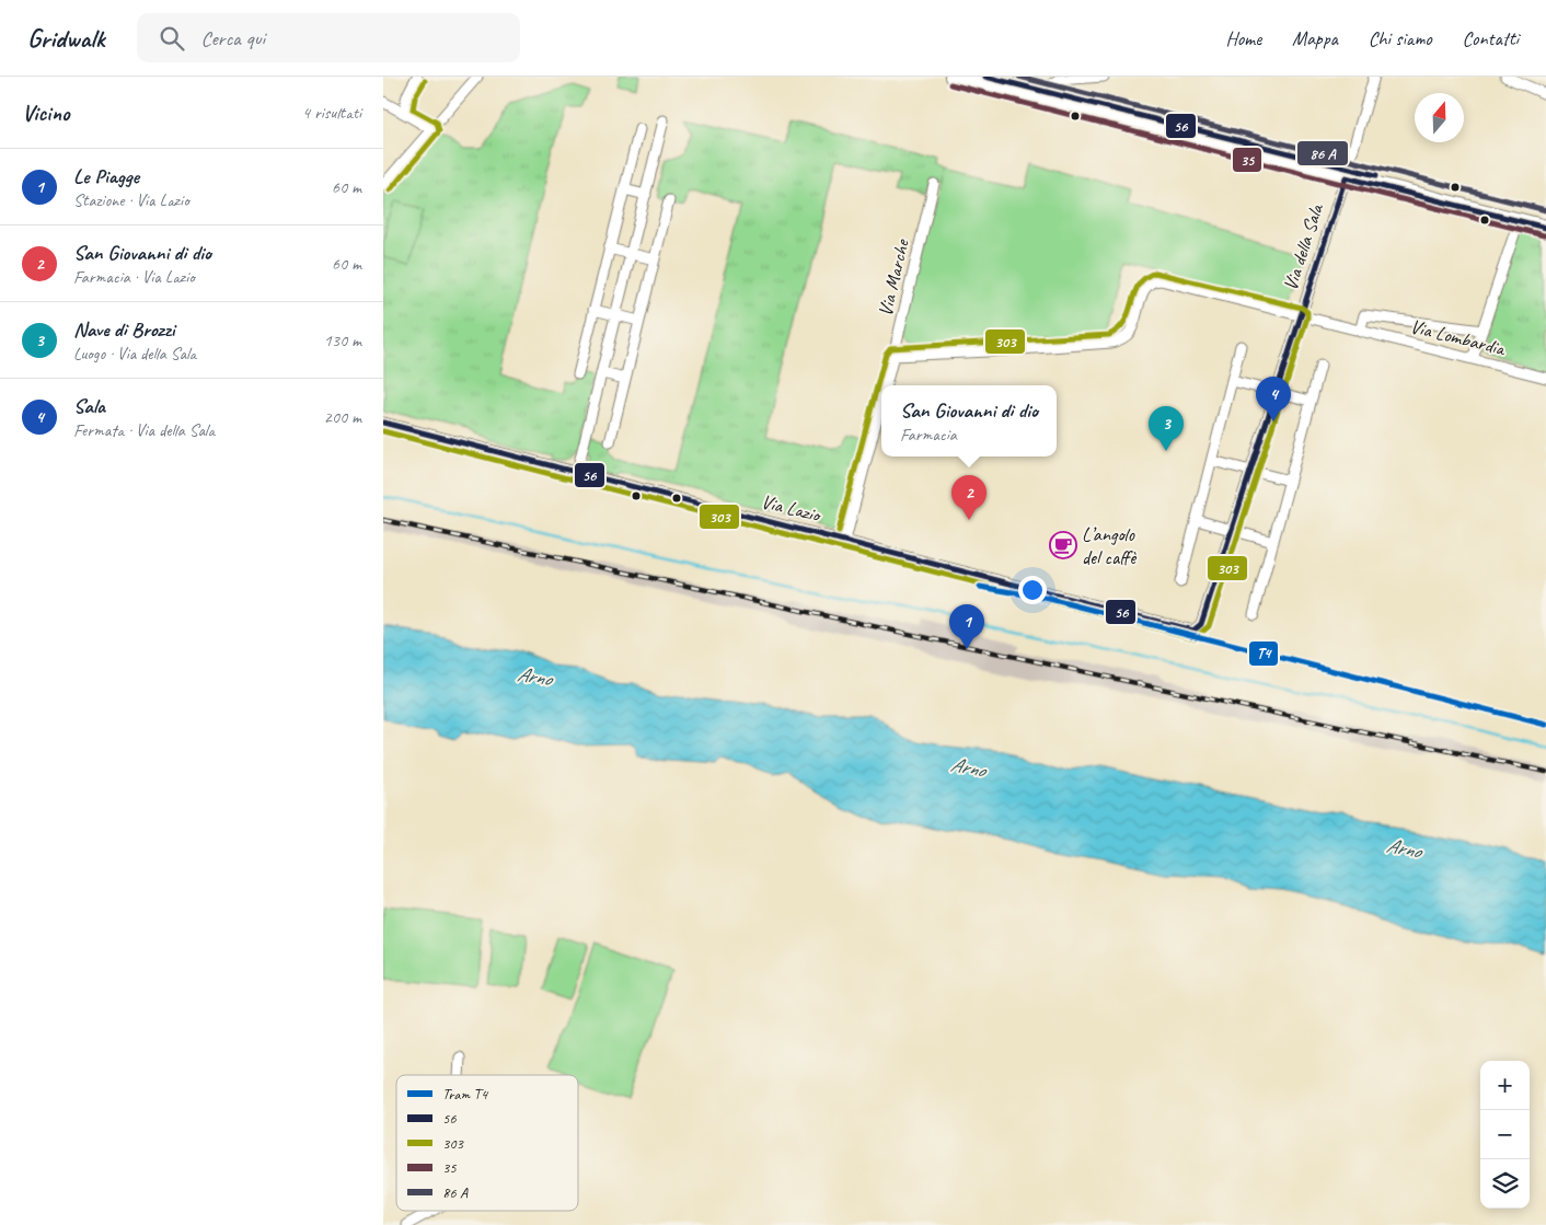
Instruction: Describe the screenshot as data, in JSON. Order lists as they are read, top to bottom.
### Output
{
  "streets": {
    "street": [
      "Via della Sala",
      "Via Marche",
      "Via Lombardia",
      "Via Lazio"
    ]
  },
  "crossings": [
    ["Via della Sala", "Via Lombardia"],
    ["Via della Sala", "Via Lazio"],
    ["Via Marche", "Via Lombardia"],
    ["Via Marche", "Via Lazio"]
  ],
  "water": ["Arno"],
  "places": {
    "cafe": ["L’angolo del caffè"]
  },
  "lines": [
    "transit line 56",
    "transit line 303",
    "transit line 35",
    "tram line T4"
  ],
  "legend": [
    "Tram T4",
    "56",
    "303",
    "35",
    "86 A"
  ],
  "north": "top",
  "page": {
    "header": "Gridwalk",
    "search": "Cerca qui",
    "nav": [
      "Home",
      "Mappa",
      "Chi siamo",
      "Contatti"
    ],
    "heading": ["Vicino", "4 risultati"],
    "list": [
      {
        "mark": "1",
        "name": "Le Piagge",
        "note": "Stazione · Via Lazio",
        "value": "60 m"
      },
      {
        "mark": "2",
        "name": "San Giovanni di dio",
        "note": "Farmacia · Via Lazio",
        "value": "60 m"
      },
      {
        "mark": "3",
        "name": "Nave di Brozzi",
        "note": "Luogo · Via della Sala",
        "value": "130 m"
      },
      {
        "mark": "4",
        "name": "Sala",
        "note": "Fermata · Via della Sala",
        "value": "200 m"
      }
    ],
    "pins": [
      "4",
      "3",
      "2",
      "1"
    ],
    "popup": ["San Giovanni di dio", "Farmacia"],
    "map_buttons": ["+", "−"]
  }
}
